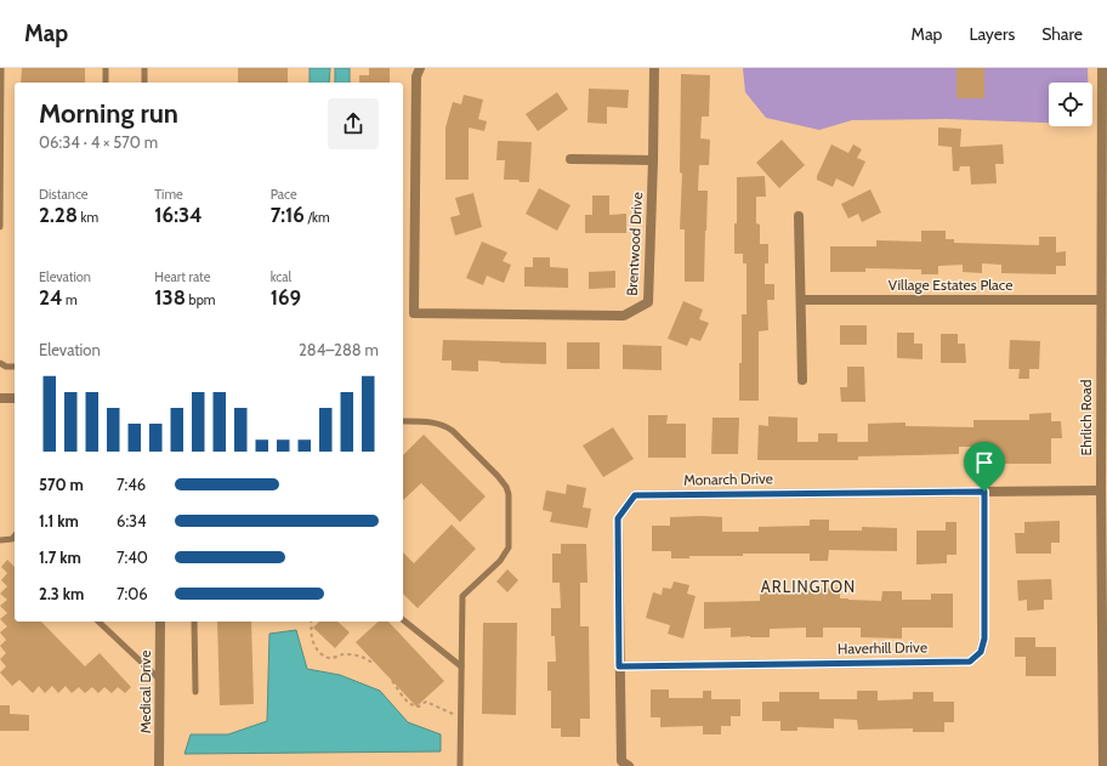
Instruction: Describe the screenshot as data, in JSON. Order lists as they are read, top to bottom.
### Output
{
  "streets": {
    "street": [
      "Brentwood Drive",
      "Village Estates Place",
      "Ehrlich Road",
      "Monarch Drive",
      "Haverhill Drive",
      "Medical Drive"
    ]
  },
  "crossings": [
    ["Village Estates Place", "Ehrlich Road"],
    ["Ehrlich Road", "Monarch Drive"],
    ["Monarch Drive", "Haverhill Drive"]
  ],
  "districts": ["ARLINGTON"],
  "page": {
    "header": "Map",
    "nav": ["Map", "Layers", "Share"],
    "heading": ["Morning run", "06:34 · 4 × 570 m"],
    "stats": [
      ["Distance", "2.28 km"],
      ["Time", "16:34"],
      ["Pace", "7:16 /km"],
      ["Elevation", "24 m"],
      ["Heart rate", "138 bpm"],
      ["kcal", "169"]
    ],
    "chart": ["Elevation", "284–288 m"],
    "list": [
      {
        "name": "570 m",
        "note": "7:46"
      },
      {
        "name": "1.1 km",
        "note": "6:34"
      },
      {
        "name": "1.7 km",
        "note": "7:40"
      },
      {
        "name": "2.3 km",
        "note": "7:06"
      }
    ]
  }
}
